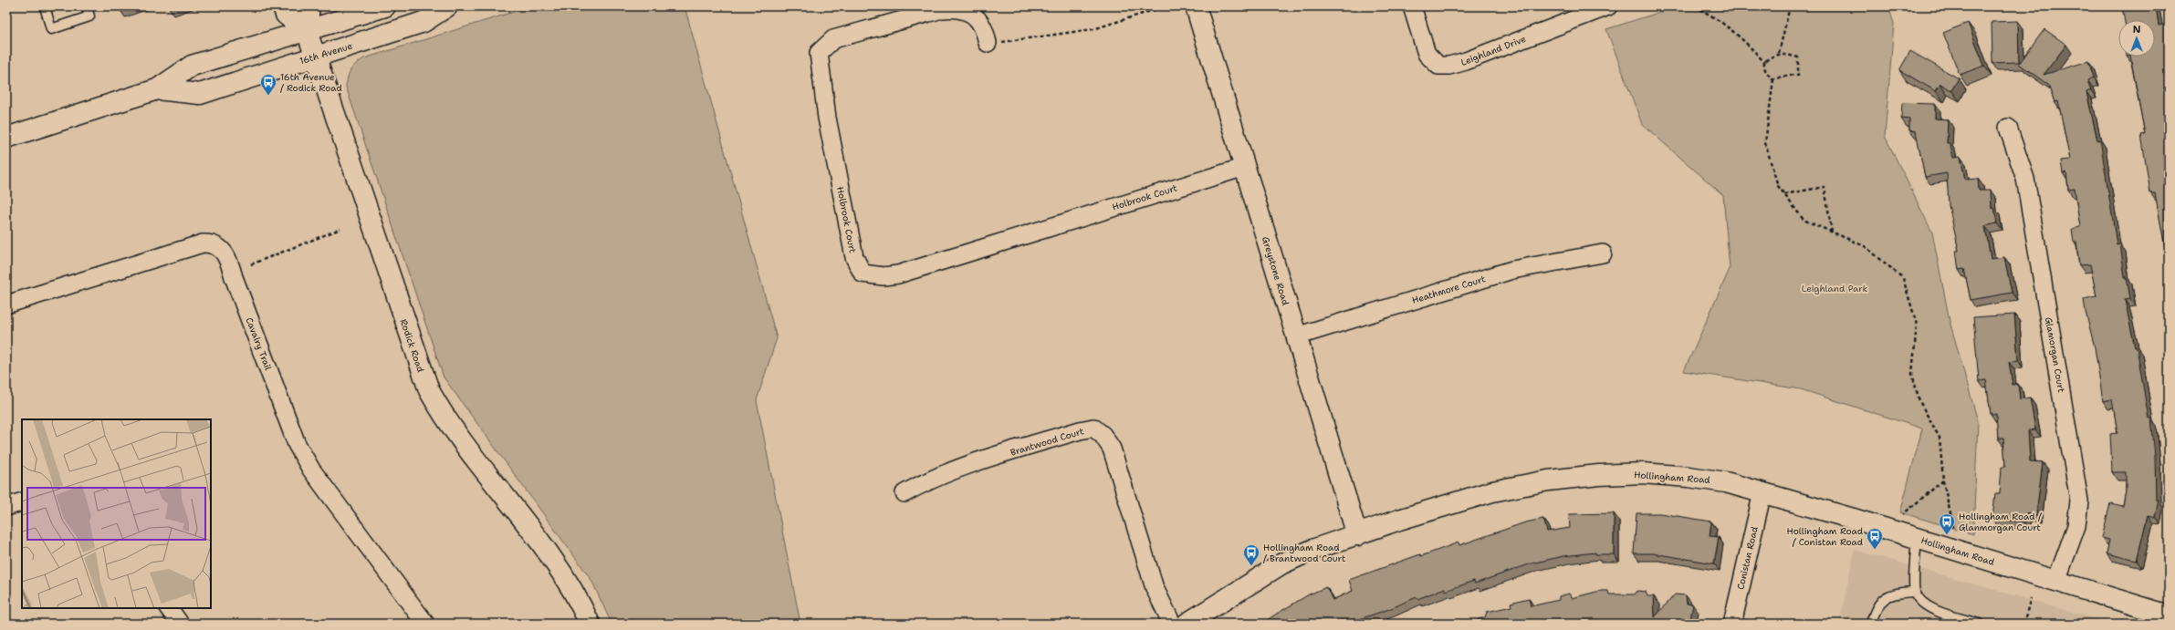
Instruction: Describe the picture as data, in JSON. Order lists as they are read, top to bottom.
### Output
{
  "streets": {
    "street": [
      "Leighland Drive",
      "16th Avenue",
      "Holbrook Court",
      "Greystone Road",
      "Heathmore Court",
      "Cavalry Trail",
      "Rodick Road",
      "Glamorgan Court",
      "Brantwood Court",
      "Hollingham Road",
      "Conistan Road"
    ]
  },
  "crossings": [
    ["16th Avenue", "Rodick Road"],
    ["Holbrook Court", "Greystone Road"],
    ["Greystone Road", "Heathmore Court"],
    ["Greystone Road", "Hollingham Road"],
    ["Glamorgan Court", "Hollingham Road"],
    ["Hollingham Road", "Conistan Road"]
  ],
  "parks": ["Leighland Park"],
  "places": {
    "bus stop": [
      "16th Avenue / Rodick Road",
      "Hollingham Road / Glanmorgan Court",
      "Hollingham Road / Conistan Road",
      "Hollingham Road / Brantwood Court"
    ]
  },
  "north": "top"
}
